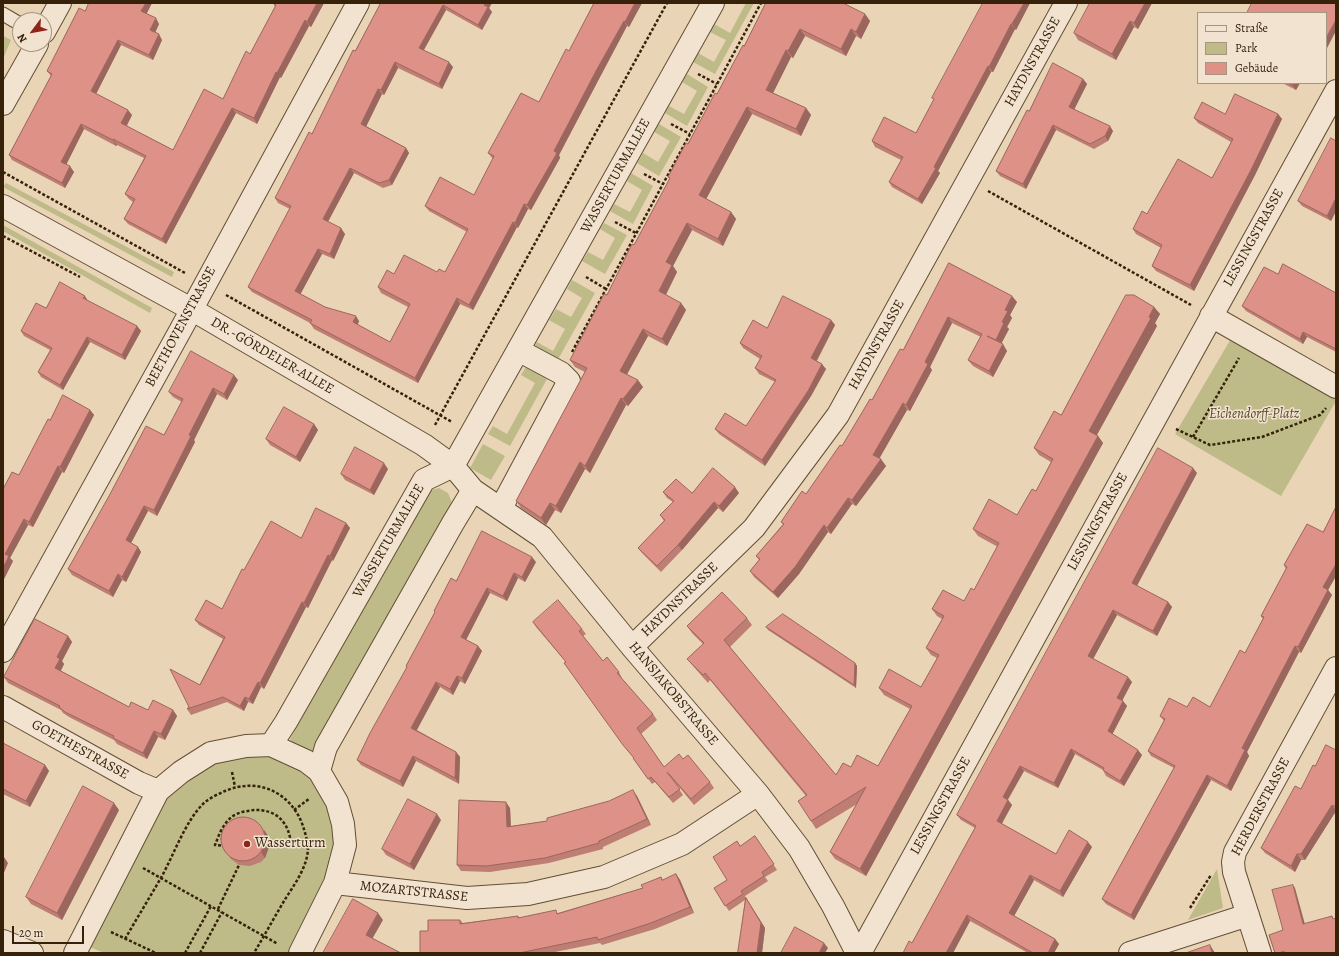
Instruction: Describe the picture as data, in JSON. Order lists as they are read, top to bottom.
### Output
{
  "streets": {
    "street": [
      "HAYDNSTRASSE",
      "WASSERTURMALLEE",
      "LESSINGSTRASSE",
      "BEETHOVENSTRASSE",
      "DR.-GÖRDELER-ALLEE",
      "HANSJAKOBSTRASSE",
      "GOETHESTRASSE",
      "HERDERSTRASSE",
      "MOZARTSTRASSE"
    ]
  },
  "crossings": [
    ["HAYDNSTRASSE", "HANSJAKOBSTRASSE"],
    ["WASSERTURMALLEE", "DR.-GÖRDELER-ALLEE"],
    ["WASSERTURMALLEE", "HANSJAKOBSTRASSE"],
    ["LESSINGSTRASSE", "HANSJAKOBSTRASSE"],
    ["BEETHOVENSTRASSE", "DR.-GÖRDELER-ALLEE"],
    ["DR.-GÖRDELER-ALLEE", "HANSJAKOBSTRASSE"],
    ["HANSJAKOBSTRASSE", "MOZARTSTRASSE"]
  ],
  "parks": ["Eichendorff-Platz"],
  "places": ["Wasserturm"],
  "legend": ["Straße", "Park", "Gebäude"],
  "scale_bar": "20 m",
  "north": "bottom left"
}
